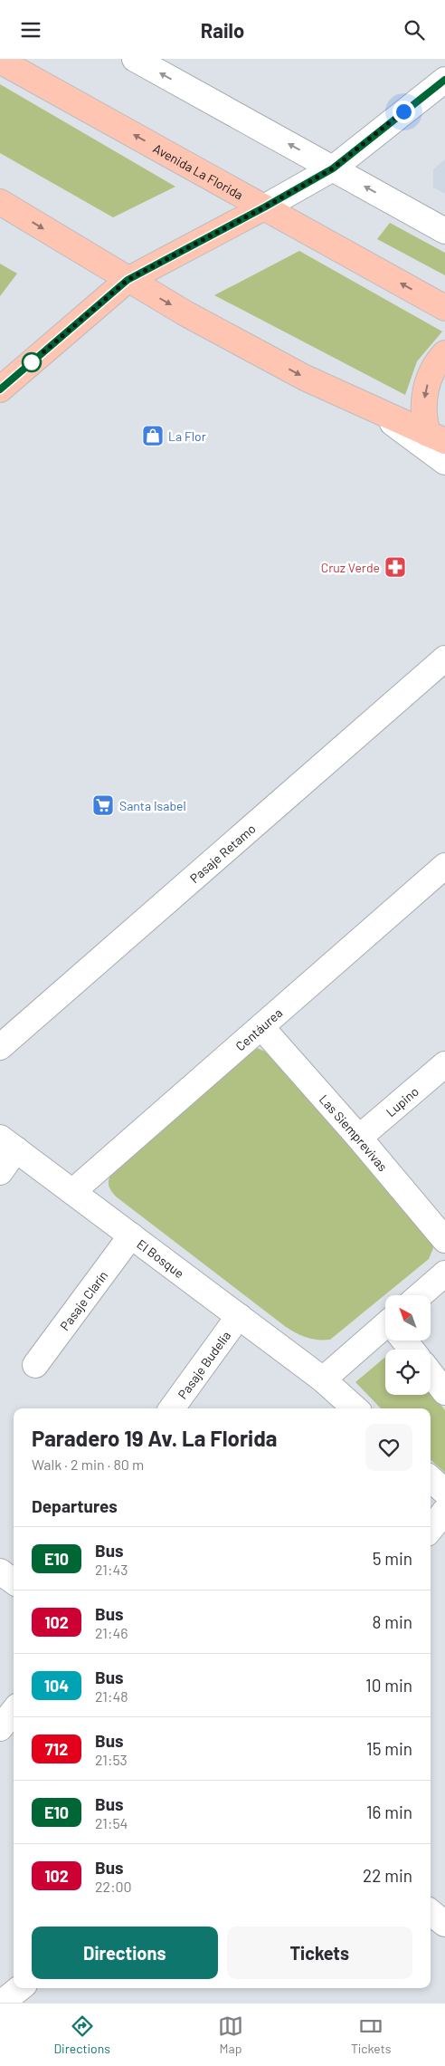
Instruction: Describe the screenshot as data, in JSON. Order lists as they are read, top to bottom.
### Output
{
  "streets": {
    "main road": ["Avenida La Florida"],
    "street": [
      "Pasaje Retamo",
      "Centáurea",
      "Lupino",
      "Las Siemprevivas",
      "El Bosque",
      "Pasaje Clarín",
      "Pasaje Budelia"
    ]
  },
  "crossings": [
    ["Centáurea", "Las Siemprevivas"],
    ["Centáurea", "El Bosque"],
    ["Lupino", "Las Siemprevivas"],
    ["El Bosque", "Pasaje Clarín"],
    ["El Bosque", "Pasaje Budelia"]
  ],
  "places": {
    "shop": ["La Flor"],
    "pharmacy": ["Cruz Verde"],
    "supermarket": ["Santa Isabel"]
  },
  "lines": ["bus line E10"],
  "north": "top left",
  "page": {
    "header": "Railo",
    "heading": [
      ["Paradero 19 Av. La Florida", "Walk · 2 min · 80 m"],
      "Departures"
    ],
    "list": [
      {
        "mark": "E10",
        "name": "Bus",
        "note": "21:43",
        "value": "5 min"
      },
      {
        "mark": "102",
        "name": "Bus",
        "note": "21:46",
        "value": "8 min"
      },
      {
        "mark": "104",
        "name": "Bus",
        "note": "21:48",
        "value": "10 min"
      },
      {
        "mark": "712",
        "name": "Bus",
        "note": "21:53",
        "value": "15 min"
      },
      {
        "mark": "E10",
        "name": "Bus",
        "note": "21:54",
        "value": "16 min"
      },
      {
        "mark": "102",
        "name": "Bus",
        "note": "22:00",
        "value": "22 min"
      }
    ],
    "buttons": ["Directions", "Tickets"],
    "tabs": ["Directions", "Map", "Tickets"]
  }
}
